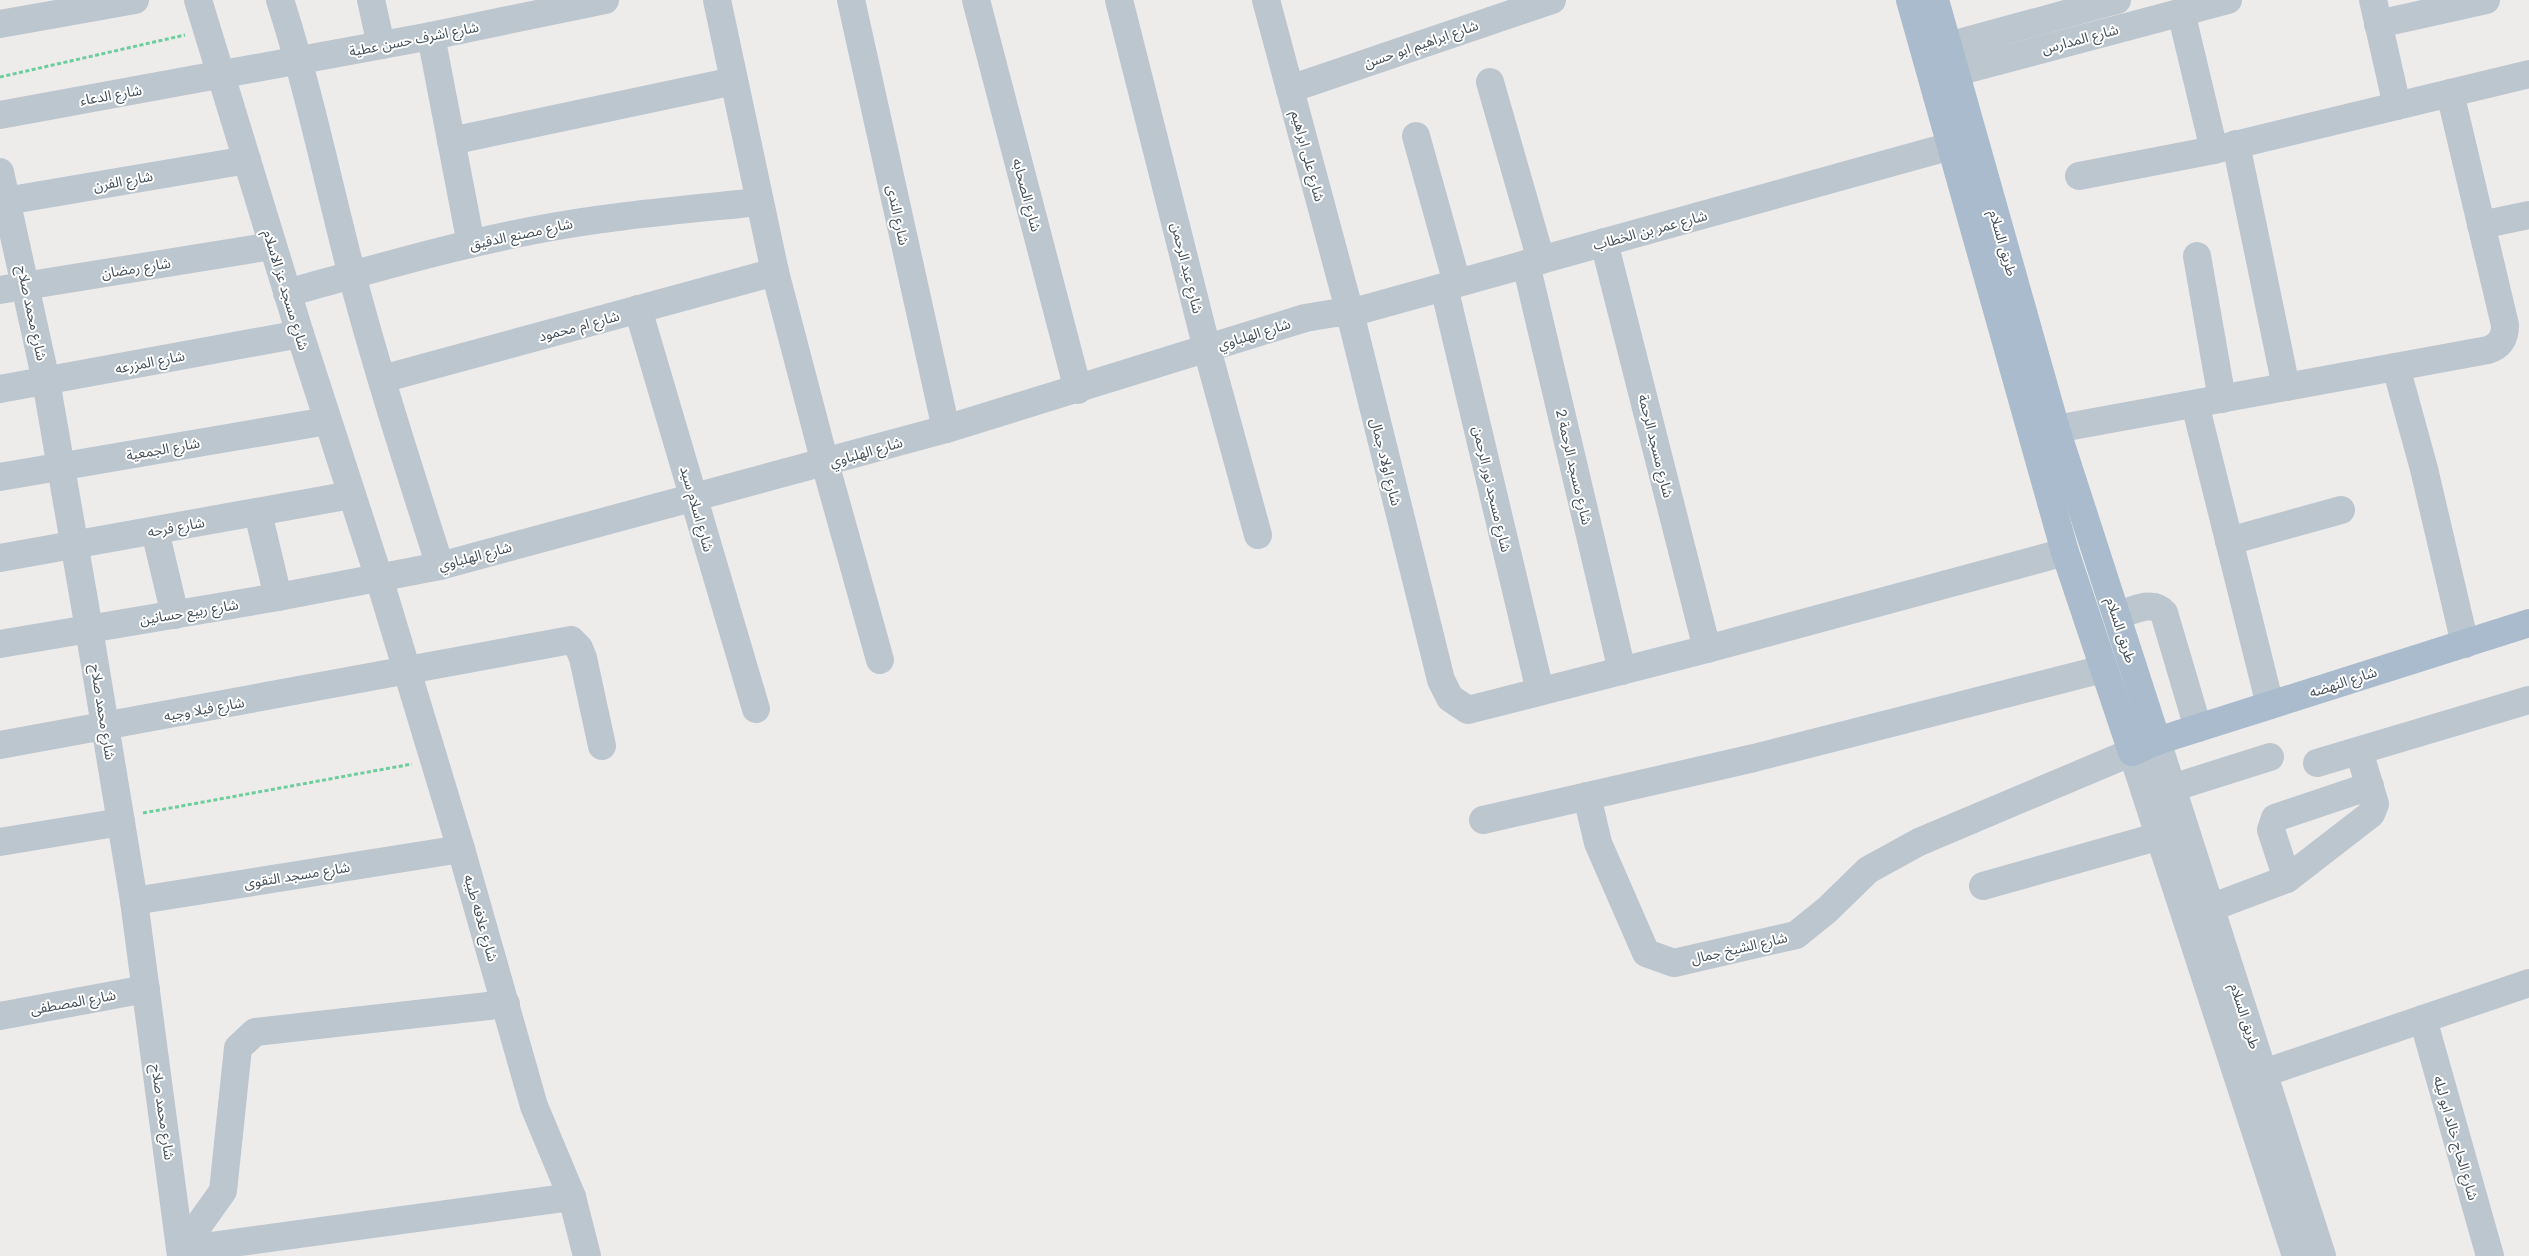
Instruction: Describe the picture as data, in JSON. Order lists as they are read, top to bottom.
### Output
{
  "streets": {
    "main road": ["طريق السلام", "شارع النهضه"],
    "street": [
      "شارع اشرف حسن عطية",
      "شارع المدارس",
      "شارع ابراهيم ابو حسن",
      "شارع الدعاء",
      "شارع على ابراهيم",
      "شارع الفرن",
      "شارع الصحابه",
      "شارع الندى",
      "شارع عمر بن الخطاب",
      "شارع مصنع الدقيق",
      "شارع رمضان",
      "شارع عبد الرحمن",
      "شارع مسجد عز الاسلام",
      "شارع محمد صلاح",
      "شارع ام محمود",
      "شارع الهلباوي",
      "شارع المزرعه",
      "شارع مسجد الرحمة",
      "شارع الجمعية",
      "شارع اولاد جمال",
      "شارع مسجد الرحمة 2",
      "شارع مسجد نور الرحمن",
      "شارع اسلام سيد",
      "شارع فرحه",
      "شارع ربيع حسانين",
      "شارع فيلا وجيه",
      "شارع مسجد التقوى",
      "شارع علافه طيبه",
      "شارع الشيخ جمال",
      "شارع المصطفى",
      "شارع الحاج خالد ابو ليله"
    ]
  },
  "crossings": [
    ["شارع اشرف حسن عطية", "شارع الدعاء"],
    ["شارع اشرف حسن عطية", "شارع مسجد عز الاسلام"],
    ["شارع المدارس", "طريق السلام"],
    ["شارع ابراهيم ابو حسن", "شارع على ابراهيم"],
    ["شارع الدعاء", "شارع مسجد عز الاسلام"],
    ["شارع على ابراهيم", "شارع عمر بن الخطاب"],
    ["شارع على ابراهيم", "شارع الهلباوي"],
    ["شارع على ابراهيم", "شارع اولاد جمال"],
    ["شارع الفرن", "شارع مسجد عز الاسلام"],
    ["شارع الفرن", "شارع محمد صلاح"],
    ["شارع الصحابه", "شارع الهلباوي"],
    ["شارع الندى", "شارع الهلباوي"],
    ["شارع عمر بن الخطاب", "طريق السلام"],
    ["شارع عمر بن الخطاب", "شارع الهلباوي"],
    ["شارع عمر بن الخطاب", "شارع مسجد الرحمة"],
    ["شارع عمر بن الخطاب", "شارع اولاد جمال"],
    ["شارع عمر بن الخطاب", "شارع مسجد الرحمة 2"],
    ["شارع عمر بن الخطاب", "شارع مسجد نور الرحمن"],
    ["شارع مصنع الدقيق", "شارع مسجد عز الاسلام"],
    ["طريق السلام", "شارع اولاد جمال"],
    ["طريق السلام", "شارع النهضه"],
    ["طريق السلام", "شارع الشيخ جمال"],
    ["شارع رمضان", "شارع مسجد عز الاسلام"],
    ["شارع رمضان", "شارع محمد صلاح"],
    ["شارع عبد الرحمن", "شارع الهلباوي"],
    ["شارع مسجد عز الاسلام", "شارع الهلباوي"],
    ["شارع مسجد عز الاسلام", "شارع المزرعه"],
    ["شارع مسجد عز الاسلام", "شارع الجمعية"],
    ["شارع مسجد عز الاسلام", "شارع فرحه"],
    ["شارع مسجد عز الاسلام", "شارع ربيع حسانين"],
    ["شارع مسجد عز الاسلام", "شارع علافه طيبه"],
    ["شارع محمد صلاح", "شارع المزرعه"],
    ["شارع محمد صلاح", "شارع الجمعية"],
    ["شارع محمد صلاح", "شارع فرحه"],
    ["شارع محمد صلاح", "شارع ربيع حسانين"],
    ["شارع محمد صلاح", "شارع فيلا وجيه"],
    ["شارع محمد صلاح", "شارع مسجد التقوى"],
    ["شارع محمد صلاح", "شارع المصطفى"],
    ["شارع ام محمود", "شارع اسلام سيد"],
    ["شارع الهلباوي", "شارع اولاد جمال"],
    ["شارع الهلباوي", "شارع اسلام سيد"],
    ["شارع الهلباوي", "شارع ربيع حسانين"],
    ["شارع الهلباوي", "شارع علافه طيبه"],
    ["شارع مسجد الرحمة", "شارع اولاد جمال"],
    ["شارع اولاد جمال", "شارع مسجد الرحمة 2"],
    ["شارع اولاد جمال", "شارع مسجد نور الرحمن"],
    ["شارع ربيع حسانين", "شارع علافه طيبه"],
    ["شارع النهضه", "شارع الشيخ جمال"],
    ["شارع فيلا وجيه", "شارع علافه طيبه"],
    ["شارع مسجد التقوى", "شارع علافه طيبه"]
  ]
}
